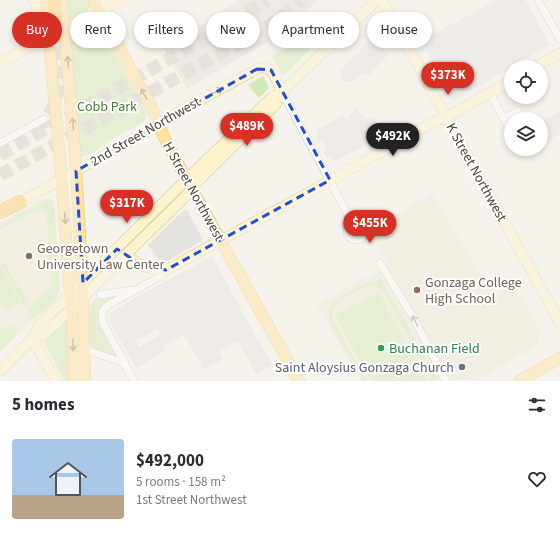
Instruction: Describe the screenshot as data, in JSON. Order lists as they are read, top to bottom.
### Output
{
  "streets": {
    "main road": ["H Street Northwest"],
    "street": ["2nd Street Northwest", "K Street Northwest"]
  },
  "crossings": [
    ["2nd Street Northwest", "H Street Northwest"]
  ],
  "one_way": ["2nd Street Northwest"],
  "parks": ["Cobb Park"],
  "places": [
    "Georgetown University Law Center",
    "Gonzaga College High School",
    "Buchanan Field",
    "Saint Aloysius Gonzaga Church"
  ],
  "page": {
    "chip": [
      "Buy",
      "Rent",
      "Filters",
      "New",
      "Apartment",
      "House"
    ],
    "price": [
      "$373K",
      "$489K",
      "$492K",
      "$317K",
      "$455K"
    ],
    "heading": "5 homes",
    "list": [
      {
        "name": "$492,000",
        "note": "5 rooms · 158 m² · 1st Street Northwest"
      }
    ]
  }
}
